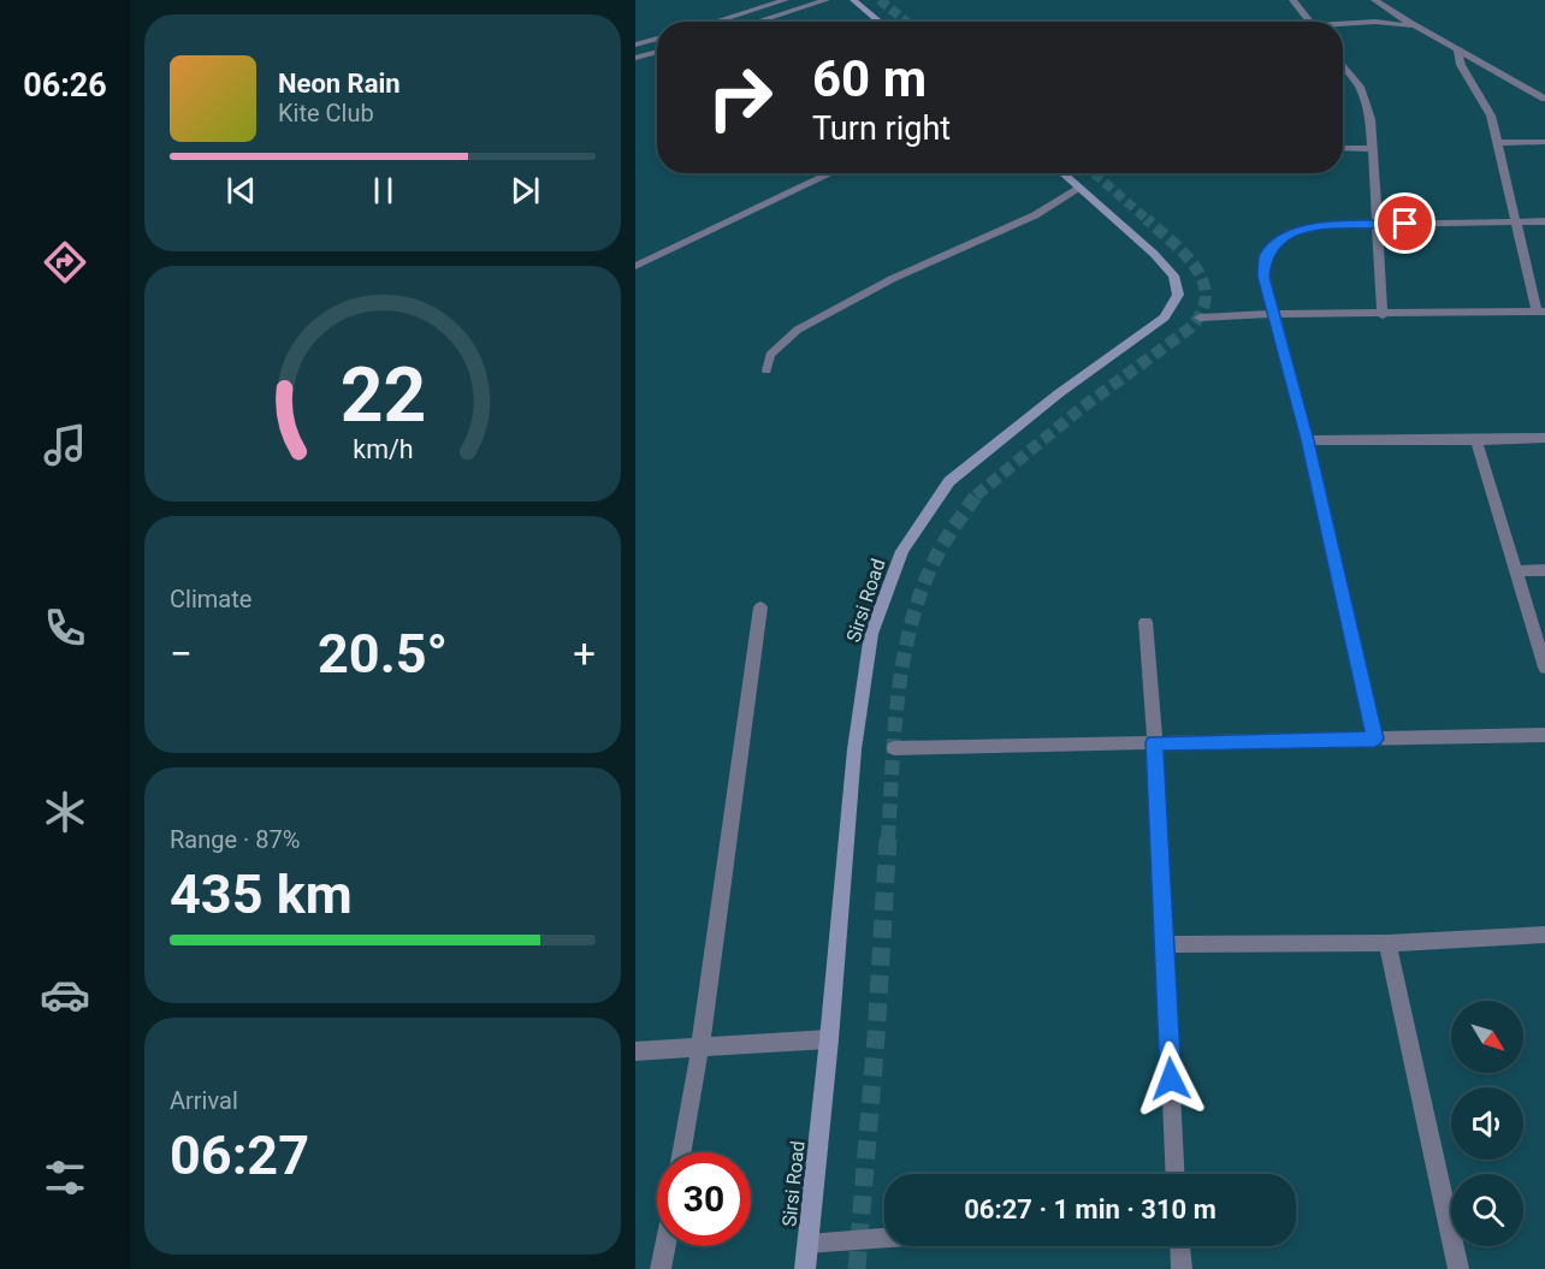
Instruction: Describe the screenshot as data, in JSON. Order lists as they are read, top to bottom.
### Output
{
  "streets": {
    "main road": ["Sirsi Road"]
  },
  "north": "bottom right",
  "page": {
    "tabs": "06:26",
    "turn": ["60 m", "Turn right"],
    "song": ["Neon Rain", "Kite Club"],
    "tile": [
      "Climate",
      ["Range · 87%", "435 km"],
      ["Arrival", "06:27"]
    ],
    "heat": ["−", "20.5°", "+"],
    "limit": "30",
    "trip": "06:27 · 1 min · 310 m",
    "gauge": ["22", "km/h"]
  }
}
